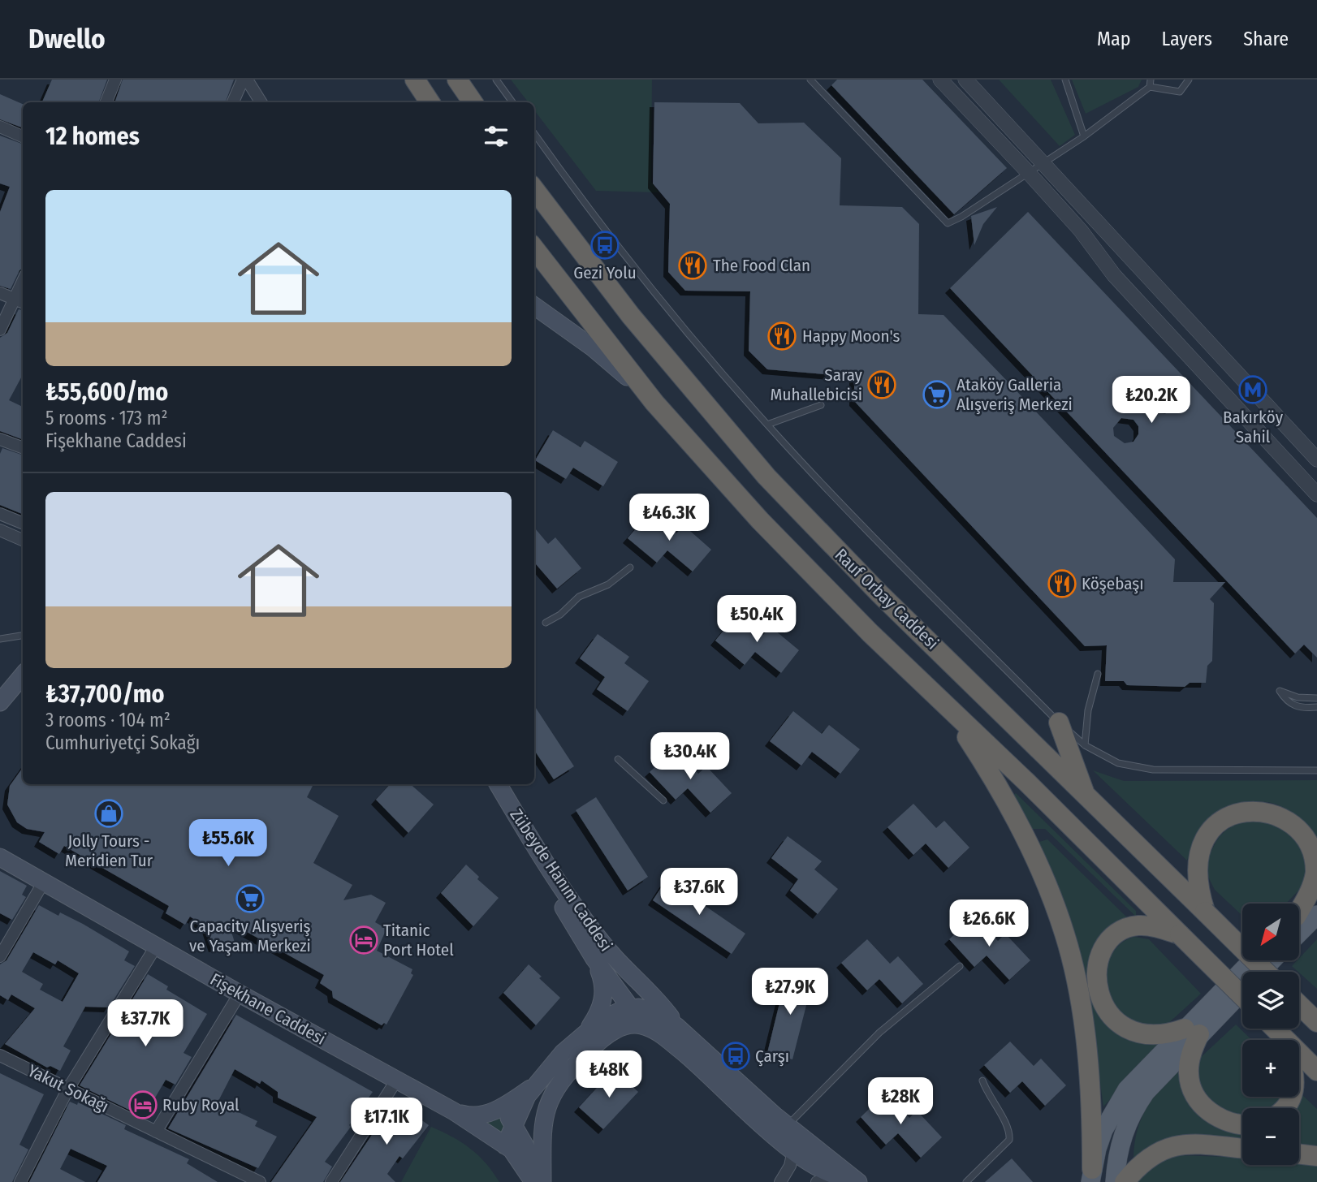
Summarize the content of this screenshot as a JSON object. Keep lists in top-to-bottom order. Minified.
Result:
{"streets":{"highway":["Rauf Orbay Caddesi"],"main road":["Zübeyde Hanım Caddesi","Fişekhane Caddesi"],"street":["Yakut Sokağı"]},"places":{"bus stop":["Gezi Yolu","Çarşı"],"restaurant":["The Food Clan","Happy Moon's","Saray Muhallebicisi","Köşebaşı"],"metro station":["Bakırköy Sahil"],"supermarket":["Ataköy Galleria Alışveriş Merkezi","Capacity Alışveriş ve Yaşam Merkezi"],"shop":["Jolly Tours - Meridien Tur"],"hotel":["Titanic Port Hotel","Ruby Royal"]},"north":"bottom left","page":{"header":"Dwello","nav":["Map","Layers","Share"],"heading":"12 homes","list":[{"name":"₺55,600/mo","note":"5 rooms · 173 m² · Fişekhane Caddesi"},{"name":"₺37,700/mo","note":"3 rooms · 104 m² · Cumhuriyetçi Sokağı"}],"price":["₺20.2K","₺46.3K","₺50.4K","₺30.4K","₺55.6K","₺37.6K","₺26.6K","₺27.9K","₺37.7K","₺48K","₺28K","₺17.1K"],"map_buttons":["+","−"]}}
